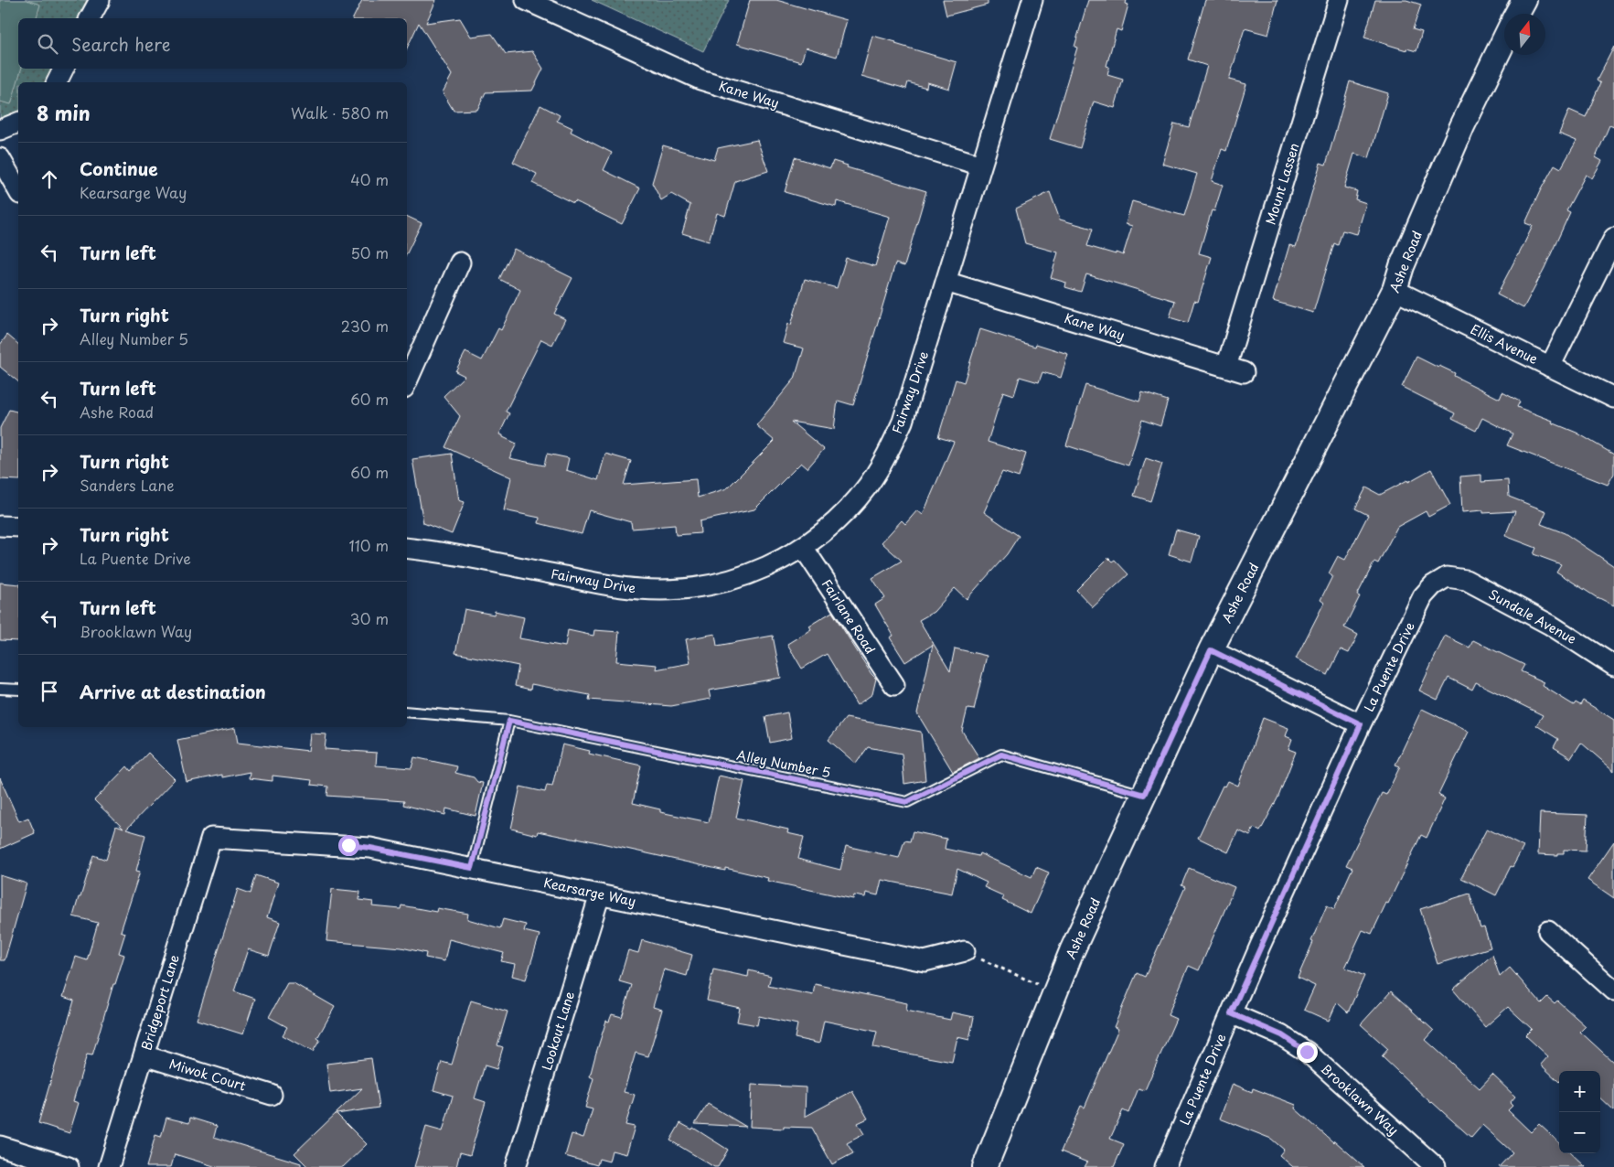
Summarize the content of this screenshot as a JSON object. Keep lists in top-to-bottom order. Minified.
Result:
{"streets":{"street":["Kane Way","Mount Lassen","Ashe Road","Ellis Avenue","Fairway Drive","Fairlane Road","Sundale Avenue","La Puente Drive","Kearsarge Way","Bridgeport Lane","Lookout Lane","Miwok Court","Brooklawn Way"],"lane":["Alley Number 5"]},"crossings":[["Kane Way","Mount Lassen"],["Kane Way","Fairway Drive"],["Ashe Road","Ellis Avenue"],["Ashe Road","Alley Number 5"],["Fairway Drive","Fairlane Road"],["Sundale Avenue","La Puente Drive"],["La Puente Drive","Brooklawn Way"],["Kearsarge Way","Bridgeport Lane"],["Kearsarge Way","Lookout Lane"],["Bridgeport Lane","Miwok Court"]],"north":"top","page":{"search":"Search here","heading":["8 min","Walk · 580 m"],"list":[["Continue","Kearsarge Way","40 m"],["Turn left","50 m"],["Turn right","Alley Number 5","230 m"],["Turn left","Ashe Road","60 m"],["Turn right","Sanders Lane","60 m"],["Turn right","La Puente Drive","110 m"],["Turn left","Brooklawn Way","30 m"],"Arrive at destination"],"map_buttons":["+","−"]}}
